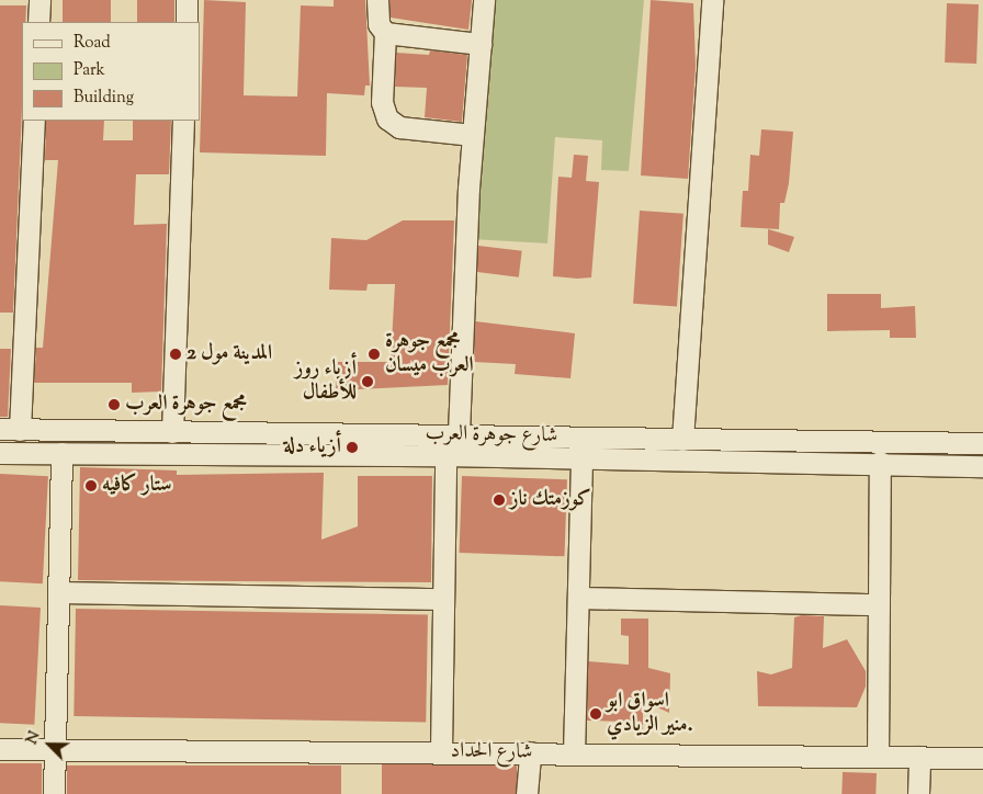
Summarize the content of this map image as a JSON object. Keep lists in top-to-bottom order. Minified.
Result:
{"streets":{"street":["شارع جوهرة العرب","شارع الحداد"]},"places":["المدينة مول 2","مجمع جوهرة العرب ميسان","أزياء روز للأطفال","مجمع جوهرة العرب","أزياء دلة","ستار كافيه","كوزمتك ناز","اسواق ابو منير الزيادي."],"legend":["Road","Park","Building"],"north":"top left"}
